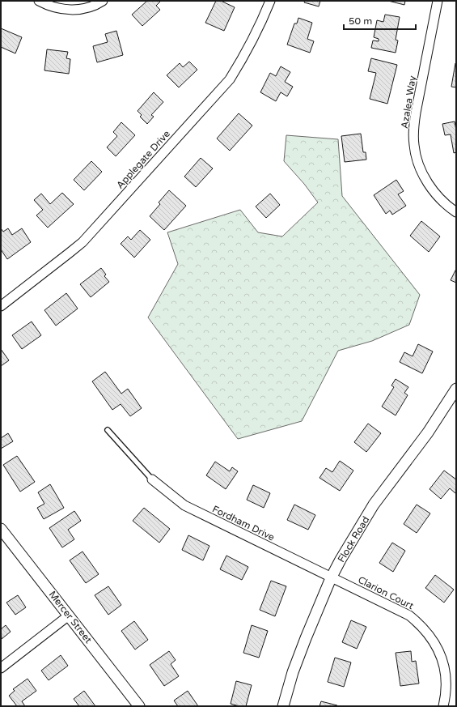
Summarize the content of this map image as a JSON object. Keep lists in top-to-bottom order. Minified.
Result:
{"streets":{"street":["Azalea Way","Applegate Drive","Fordham Drive","Flock Road","Clarion Court","Mercer Street"]},"crossings":[["Fordham Drive","Flock Road"],["Fordham Drive","Clarion Court"],["Flock Road","Clarion Court"]],"scale_bar":"50 m"}
